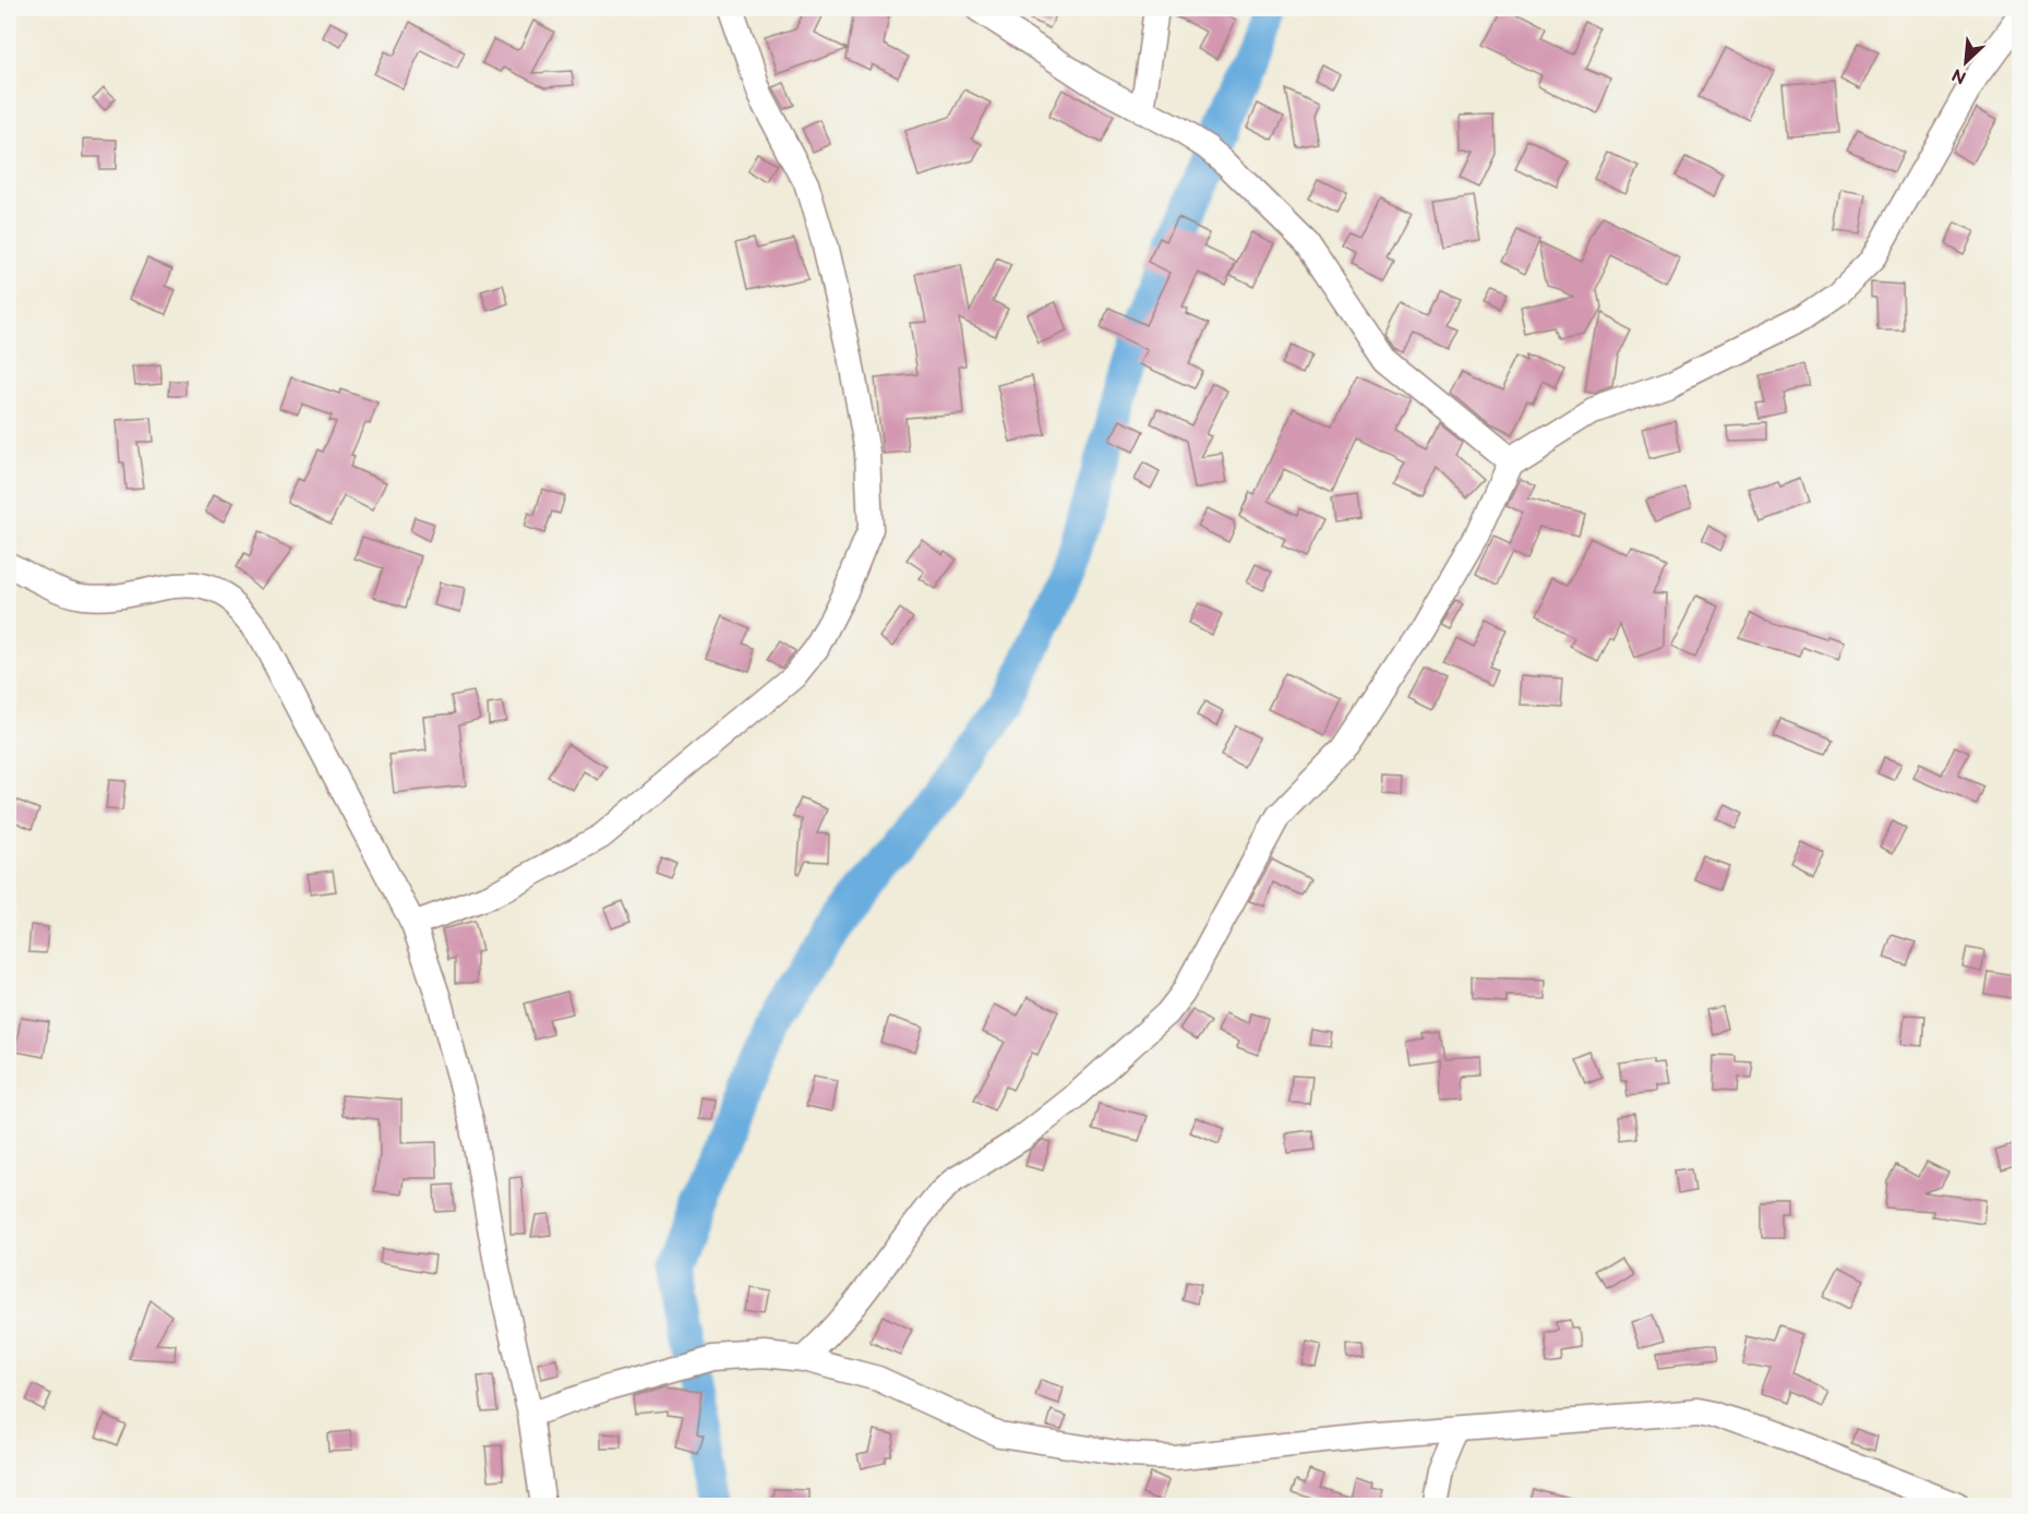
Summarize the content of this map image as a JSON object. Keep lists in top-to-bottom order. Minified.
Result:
{"north":"bottom left"}
